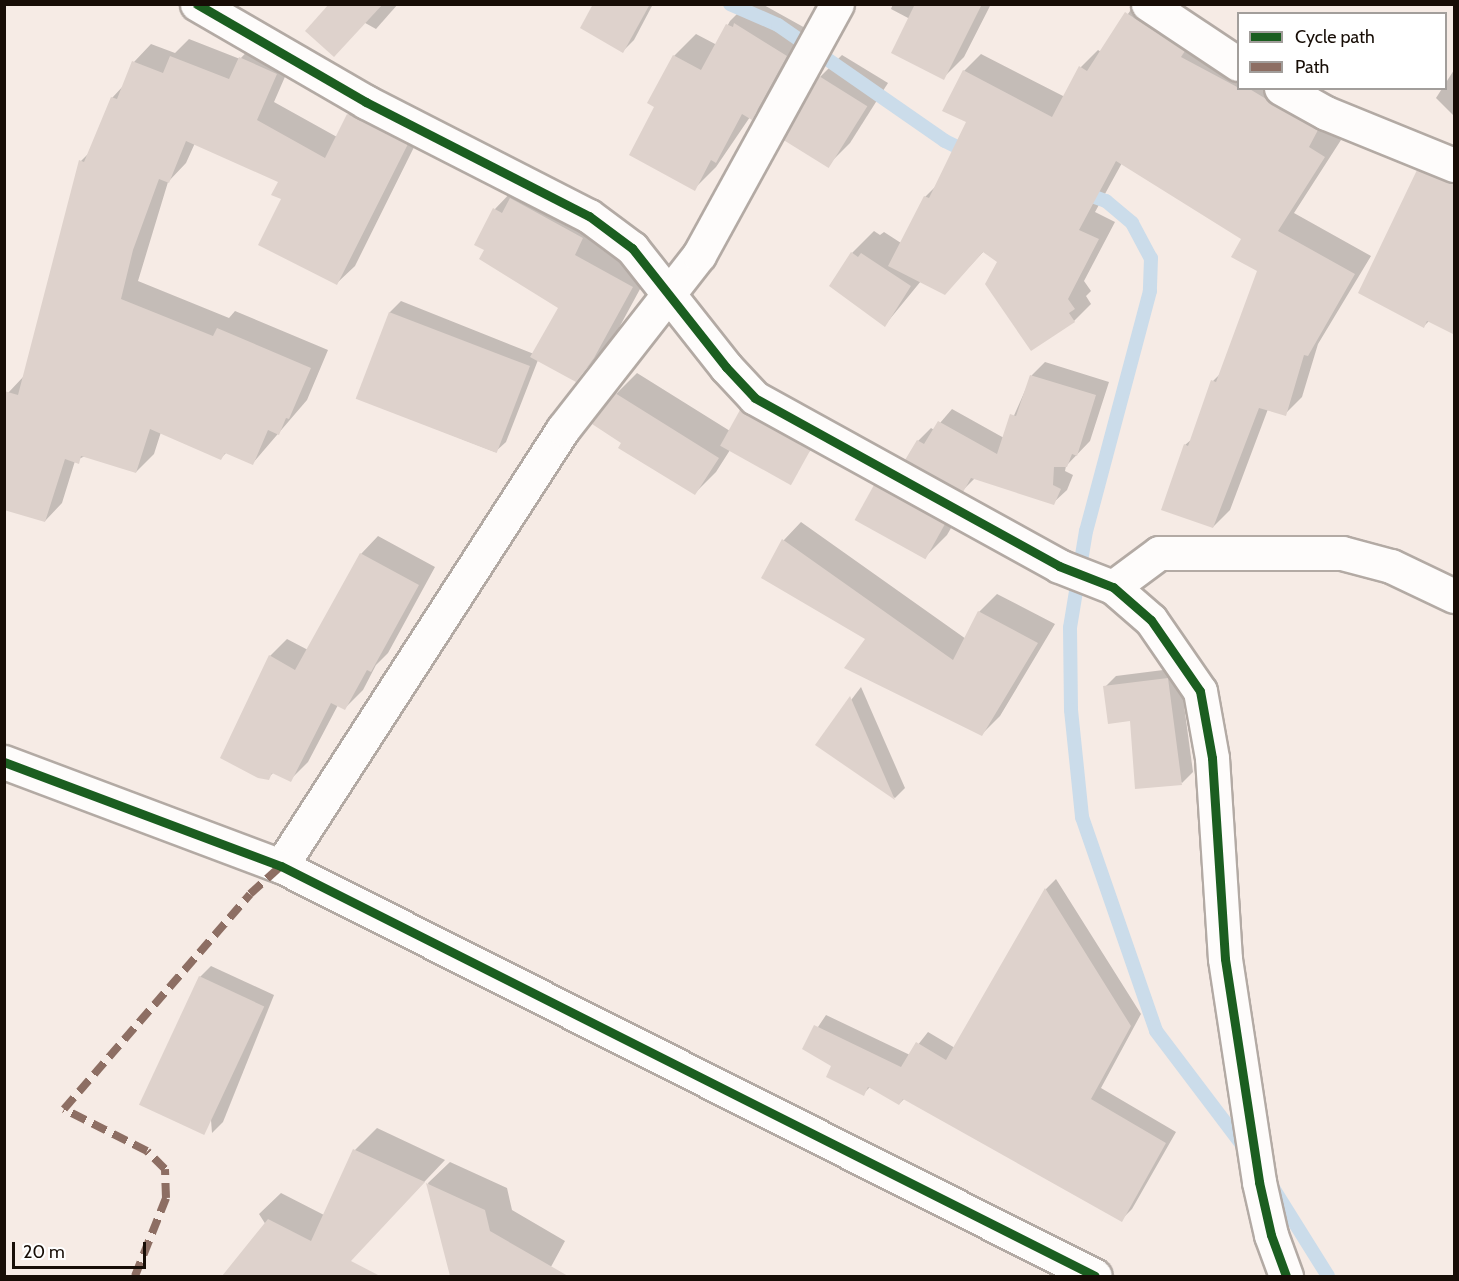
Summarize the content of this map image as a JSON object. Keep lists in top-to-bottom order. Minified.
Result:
{"legend":["Cycle path","Path"],"scale_bar":"20 m"}
